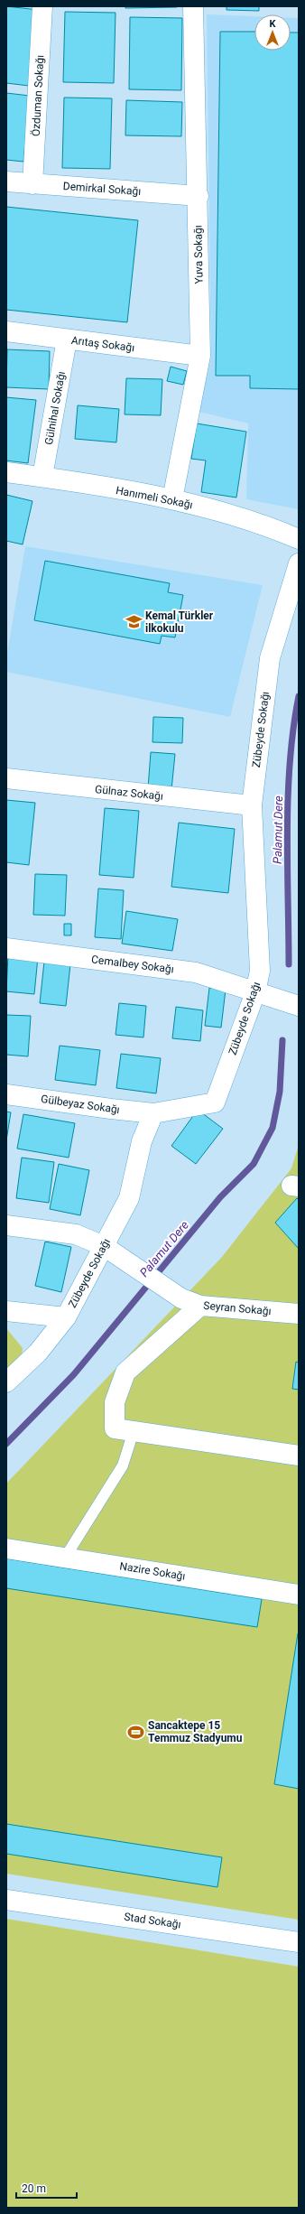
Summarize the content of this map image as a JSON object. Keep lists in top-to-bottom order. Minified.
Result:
{"streets":{"street":["Özduman Sokağı","Demirkal Sokağı","Yuva Sokağı","Arıtaş Sokağı","Gülnihal Sokağı","Hanımeli Sokağı","Zübeyde Sokağı","Gülnaz Sokağı","Cemalbey Sokağı","Gülbeyaz Sokağı","Seyran Sokağı","Nazire Sokağı","Stad Sokağı"]},"crossings":[["Özduman Sokağı","Demirkal Sokağı"],["Demirkal Sokağı","Yuva Sokağı"],["Yuva Sokağı","Arıtaş Sokağı"],["Yuva Sokağı","Hanımeli Sokağı"],["Arıtaş Sokağı","Gülnihal Sokağı"],["Gülnihal Sokağı","Hanımeli Sokağı"],["Zübeyde Sokağı","Gülnaz Sokağı"],["Zübeyde Sokağı","Cemalbey Sokağı"],["Zübeyde Sokağı","Gülbeyaz Sokağı"],["Zübeyde Sokağı","Seyran Sokağı"]],"water":["Palamut Dere"],"places":{"school or university":["Kemal Türkler ilkokulu"],"sports":["Sancaktepe 15 Temmuz Stadyumu"]},"scale_bar":"20 m","north":"top"}
